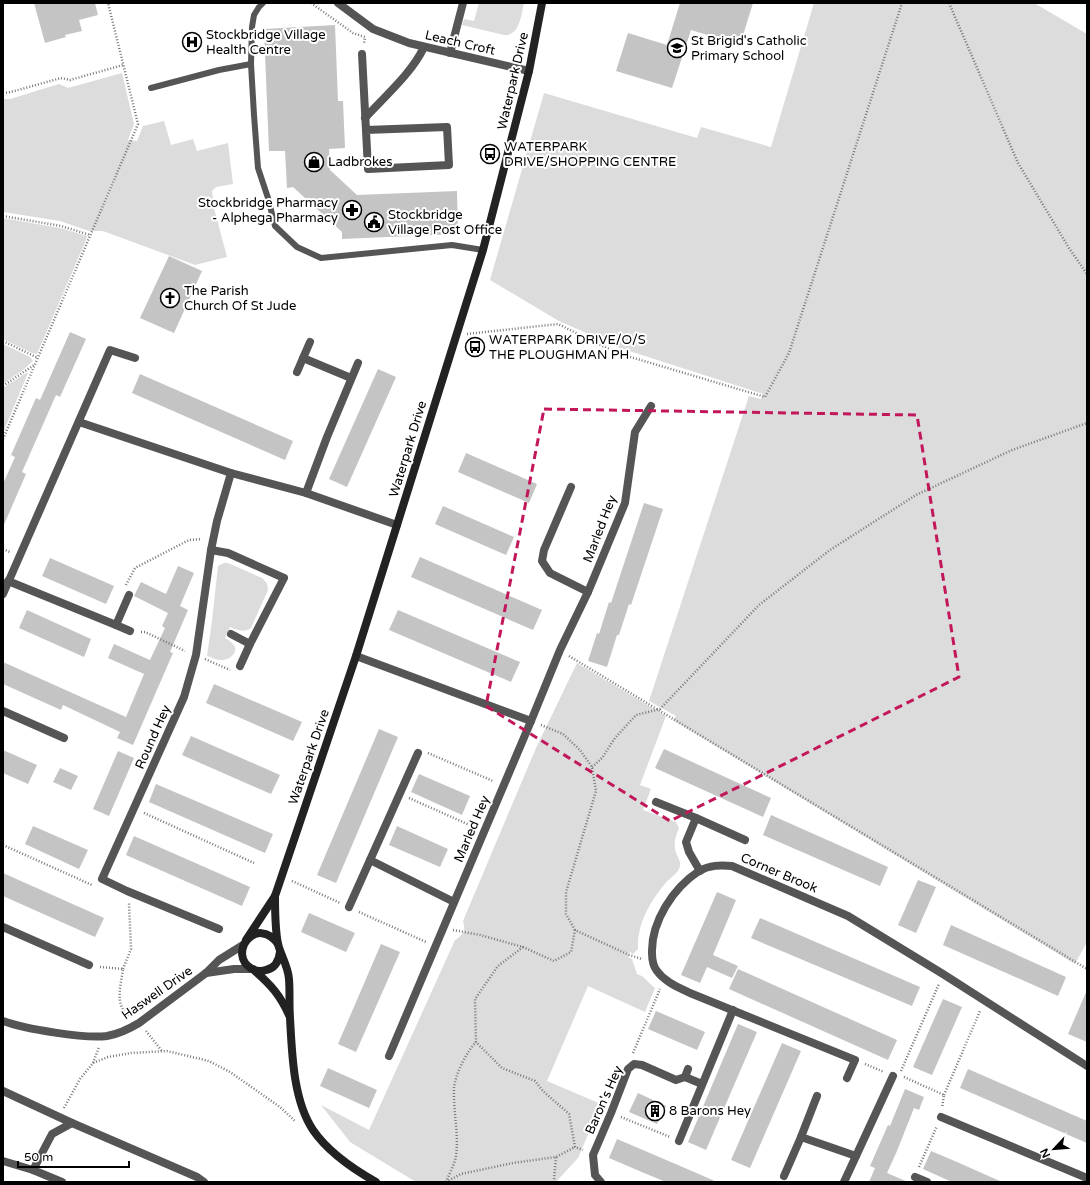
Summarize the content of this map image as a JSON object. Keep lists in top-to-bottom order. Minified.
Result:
{"streets":{"street":["Leach Croft","Waterpark Drive","Marled Hey","Round Hey","Corner Brook","Haswell Drive","Baron's Hey"]},"crossings":[["Leach Croft","Waterpark Drive"],["Waterpark Drive","Haswell Drive"]],"places":{"hospital":["Stockbridge Village Health Centre"],"school or university":["St Brigid's Catholic Primary School"],"bus stop":["WATERPARK DRIVE/SHOPPING CENTRE","WATERPARK DRIVE/O/S THE PLOUGHMAN PH"],"shop":["Ladbrokes"],"pharmacy":["Stockbridge Pharmacy - Alphega Pharmacy"],"public building":["Stockbridge Village Post Office"],"church":["The Parish Church Of St Jude"],"building":["8 Barons Hey"]},"scale_bar":"50 m","north":"bottom left"}
